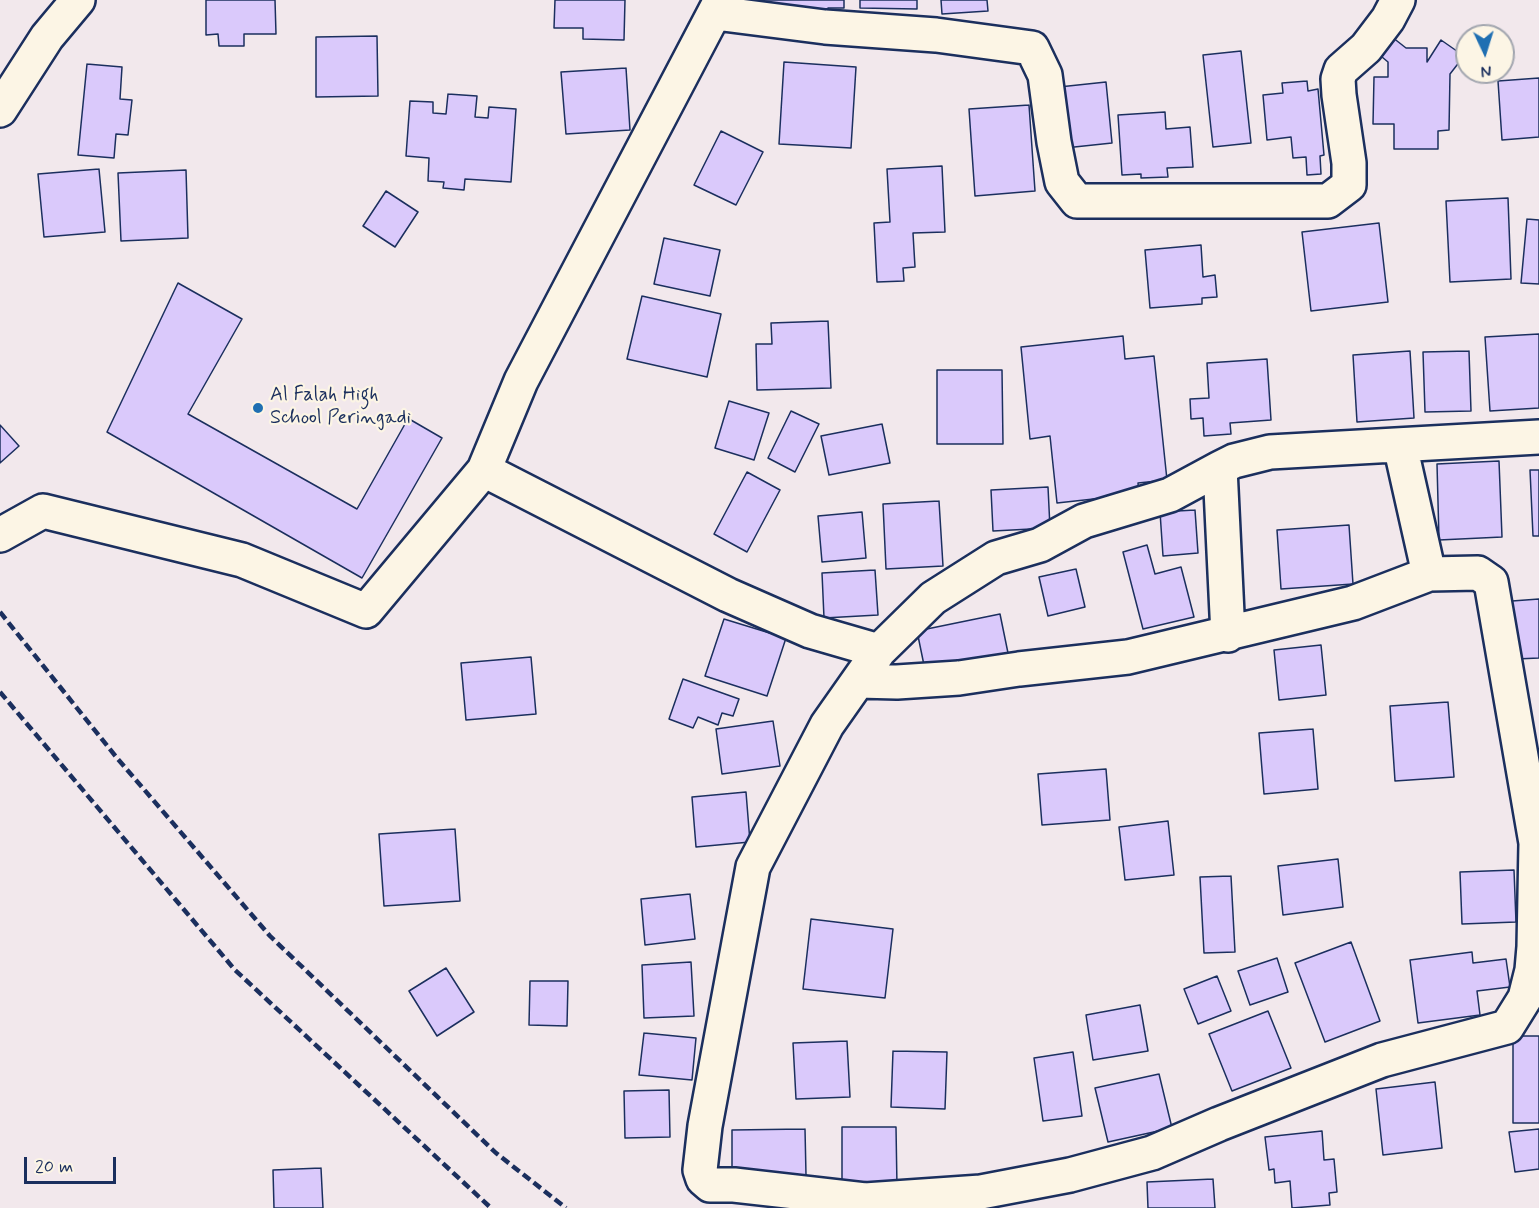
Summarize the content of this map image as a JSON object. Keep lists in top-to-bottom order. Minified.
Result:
{"places":["Al Falah High School Peringadi"],"scale_bar":"20 m","north":"bottom"}
